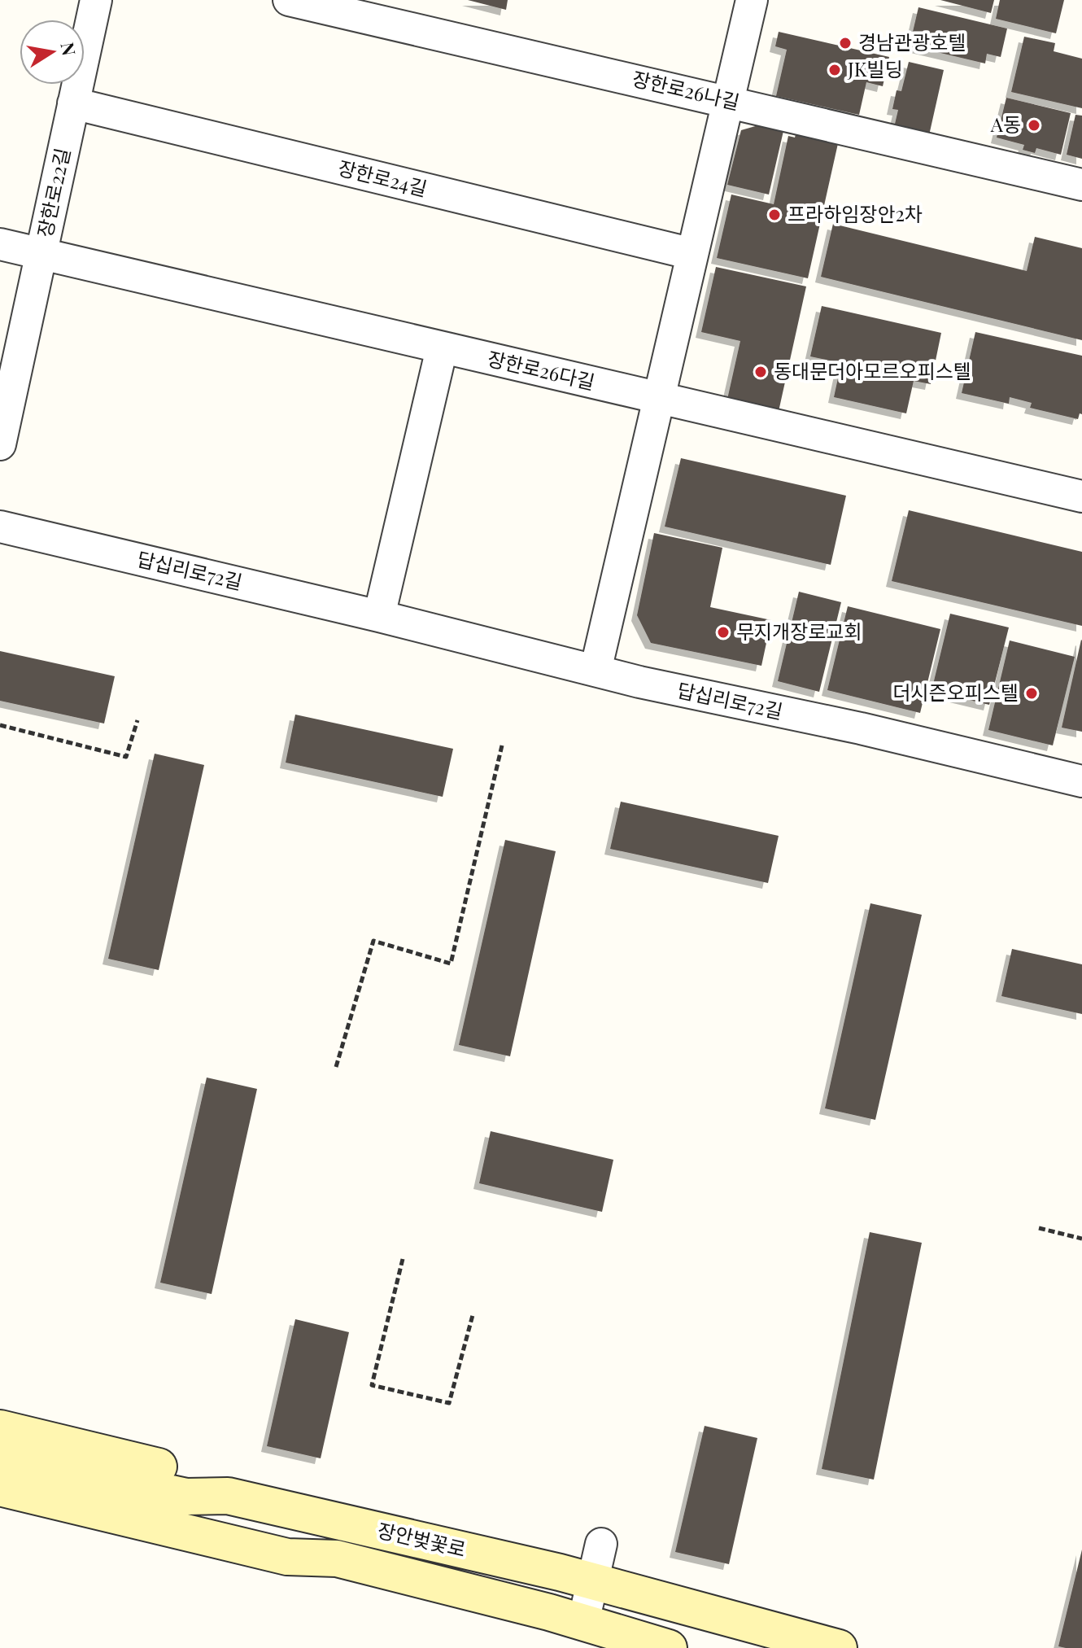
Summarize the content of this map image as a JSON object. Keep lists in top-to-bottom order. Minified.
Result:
{"streets":{"street":["장한로26나길","장한로24길","장한로22길","장한로26다길","답십리로72길","장안벚꽃로"]},"crossings":[["장한로24길","장한로22길"],["장한로22길","장한로26다길"]],"places":["경남관광호텔","JK빌딩","A동","프라하임장안2차","동대문더아모르오피스텔","무지개장로교회","더시즌오피스텔"],"north":"right"}
